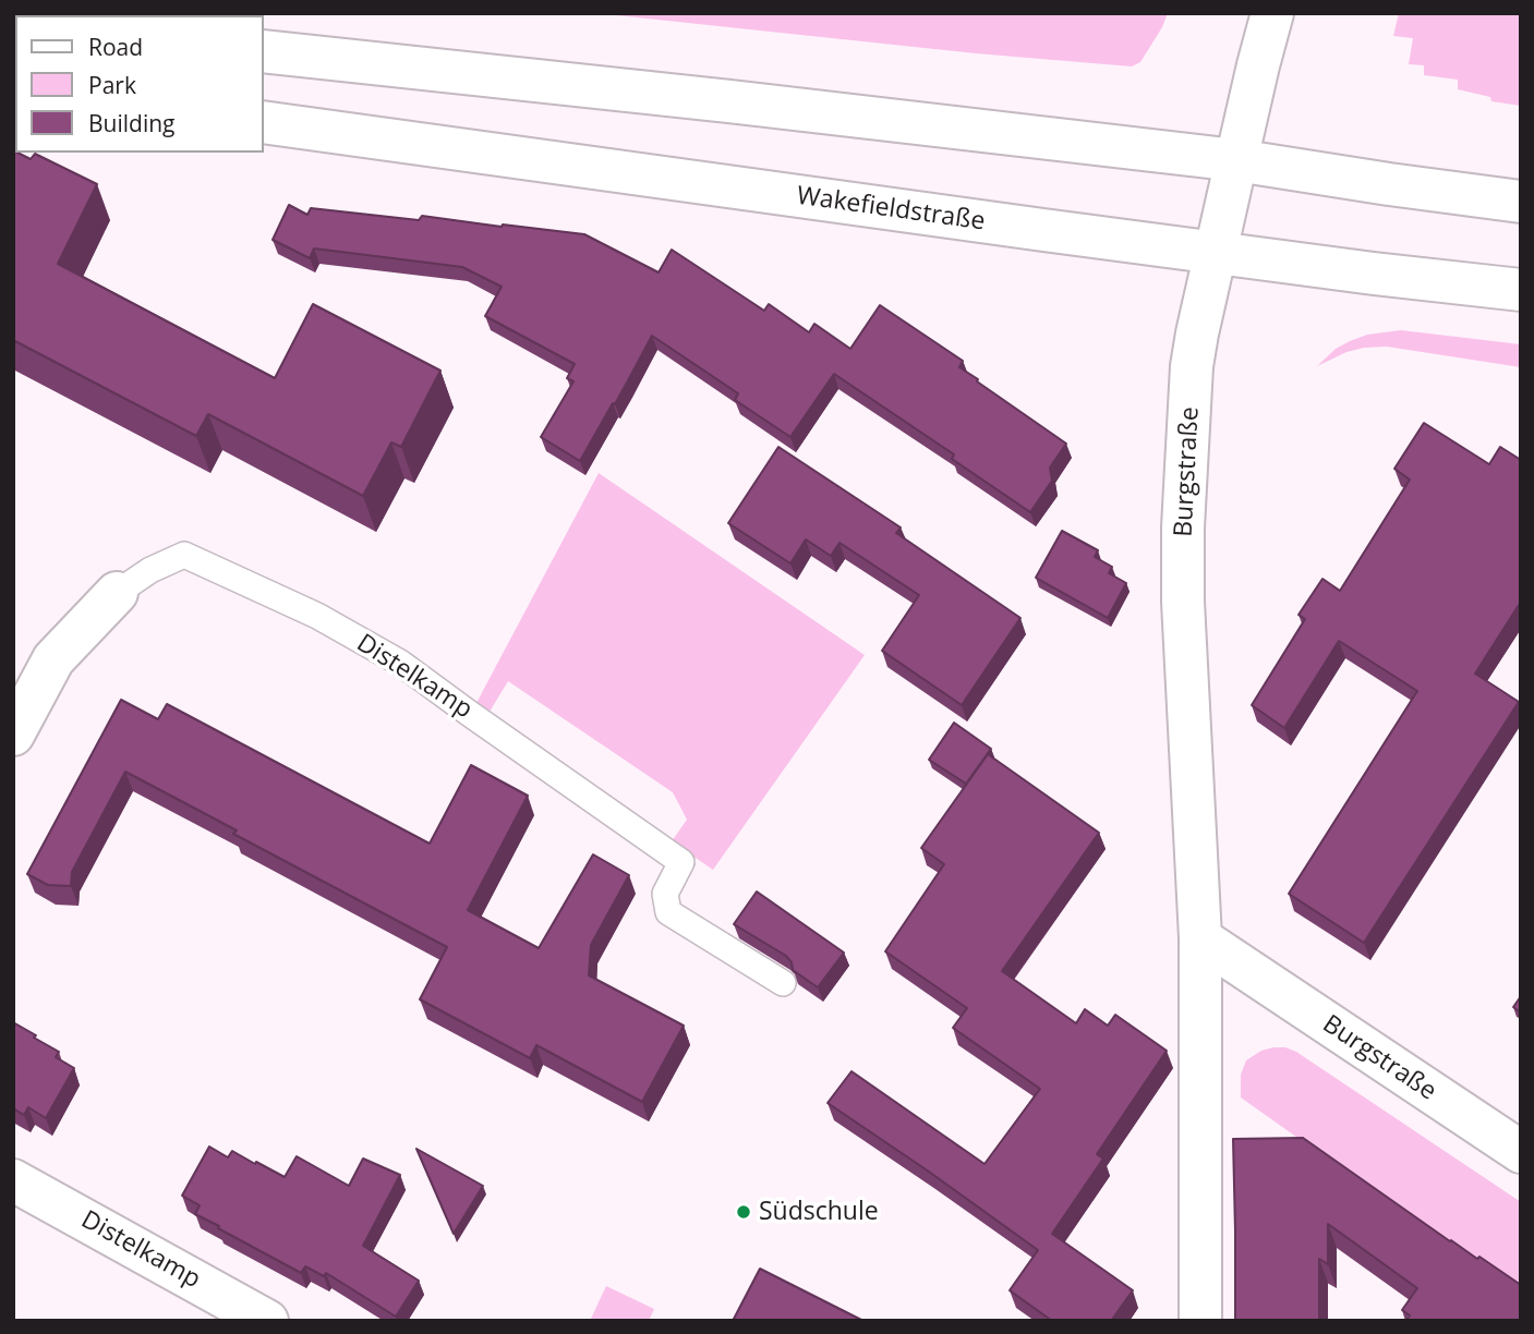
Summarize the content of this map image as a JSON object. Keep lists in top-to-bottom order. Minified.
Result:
{"streets":{"main road":["Wakefieldstraße","Burgstraße","Distelkamp"]},"crossings":[["Wakefieldstraße","Burgstraße"]],"places":["Südschule"],"legend":["Road","Park","Building"]}
